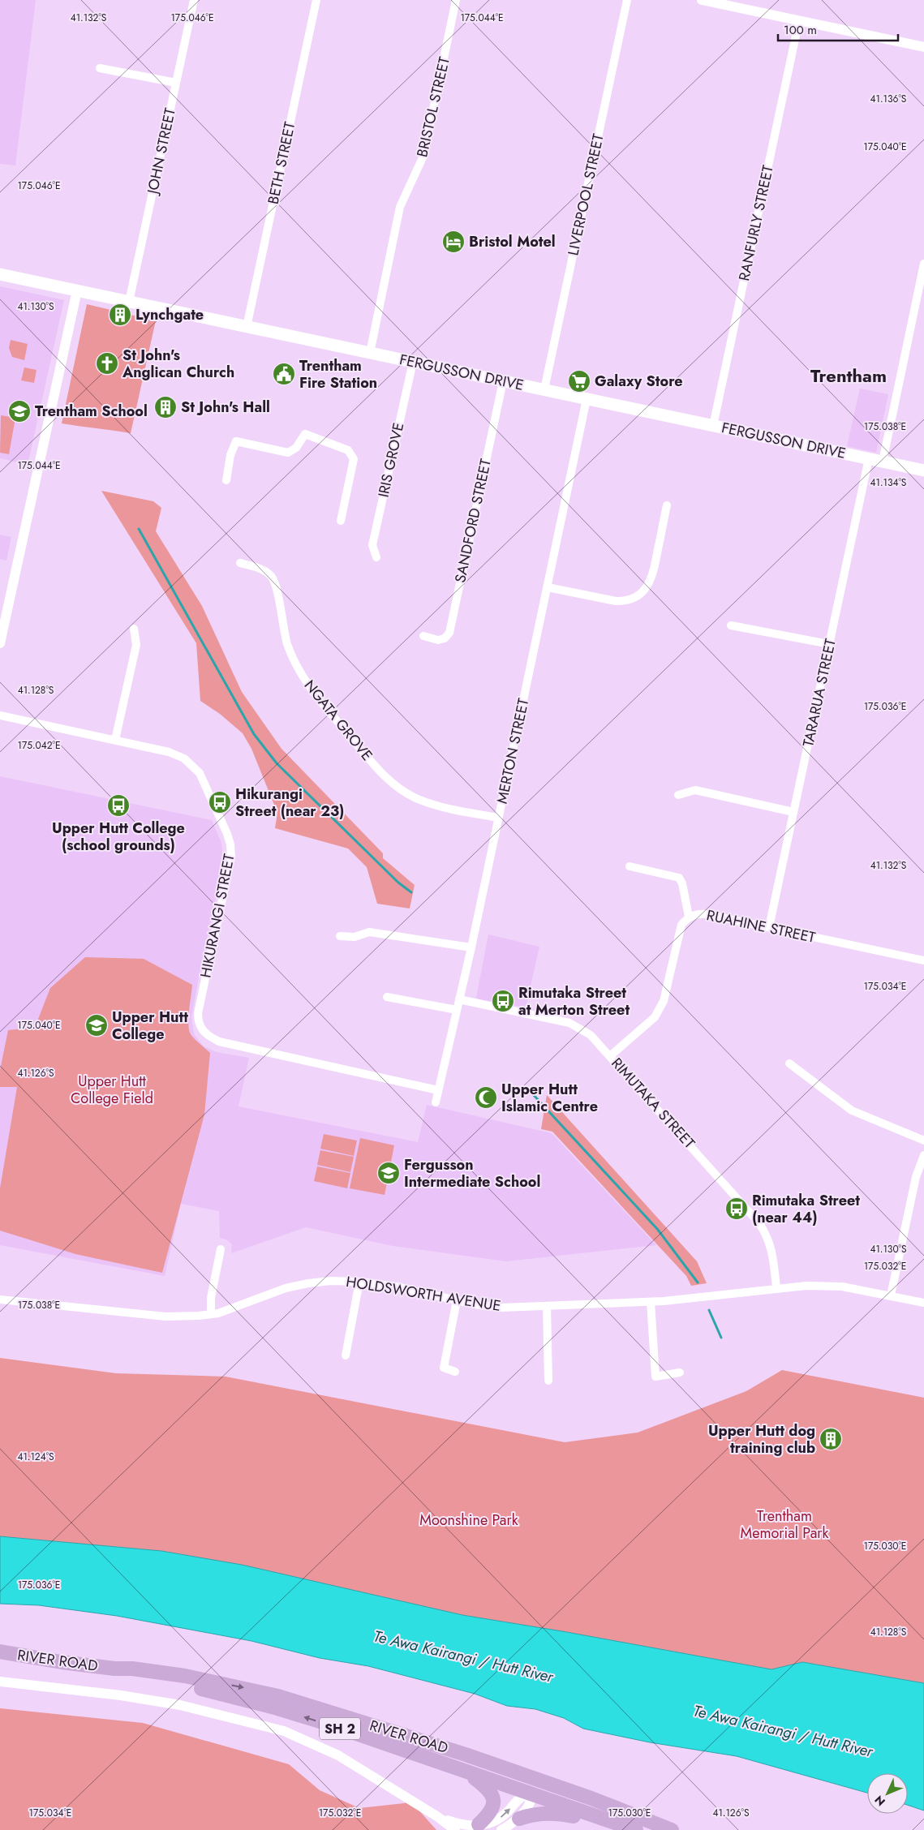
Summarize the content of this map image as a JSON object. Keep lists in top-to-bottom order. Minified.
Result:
{"streets":{"highway":["RIVER ROAD","SH 2"],"main road":["FERGUSSON DRIVE"],"street":["BRISTOL STREET","JOHN STREET","BETH STREET","LIVERPOOL STREET","RANFURLY STREET","IRIS GROVE","SANDFORD STREET","TARARUA STREET","NGATA GROVE","MERTON STREET","HIKURANGI STREET","RUAHINE STREET","RIMUTAKA STREET","HOLDSWORTH AVENUE"]},"crossings":[["BRISTOL STREET","FERGUSSON DRIVE"],["JOHN STREET","FERGUSSON DRIVE"],["BETH STREET","FERGUSSON DRIVE"],["LIVERPOOL STREET","FERGUSSON DRIVE"],["RANFURLY STREET","FERGUSSON DRIVE"],["FERGUSSON DRIVE","IRIS GROVE"],["FERGUSSON DRIVE","SANDFORD STREET"],["FERGUSSON DRIVE","TARARUA STREET"],["FERGUSSON DRIVE","MERTON STREET"],["TARARUA STREET","RUAHINE STREET"],["NGATA GROVE","MERTON STREET"],["MERTON STREET","HIKURANGI STREET"],["MERTON STREET","RIMUTAKA STREET"],["RUAHINE STREET","RIMUTAKA STREET"],["RIMUTAKA STREET","HOLDSWORTH AVENUE"]],"districts":["Trentham"],"water":["Te Awa Kairangi / Hutt River"],"parks":["Upper Hutt College Field","Trentham Memorial Park","Moonshine Park"],"places":{"hotel":["Bristol Motel"],"building":["Lynchgate","St John's Hall","Upper Hutt dog training club"],"church":["St John's Anglican Church"],"public building":["Trentham Fire Station"],"supermarket":["Galaxy Store"],"school or university":["Trentham School","Upper Hutt College","Fergusson Intermediate School"],"bus stop":["Hikurangi Street (near 23)","Upper Hutt College (school grounds)","Rimutaka Street at Merton Street","Rimutaka Street (near 44)"],"mosque":["Upper Hutt Islamic Centre"]},"scale_bar":"100 m","north":"bottom left","coordinates":["175.046°E","175.044°E","41.132°S","41.136°S","175.040°E","41.130°S","175.038°E","41.134°S","41.128°S","175.036°E","175.042°E","175.034°E","41.126°S","175.032°E","41.124°S","175.030°E"]}
